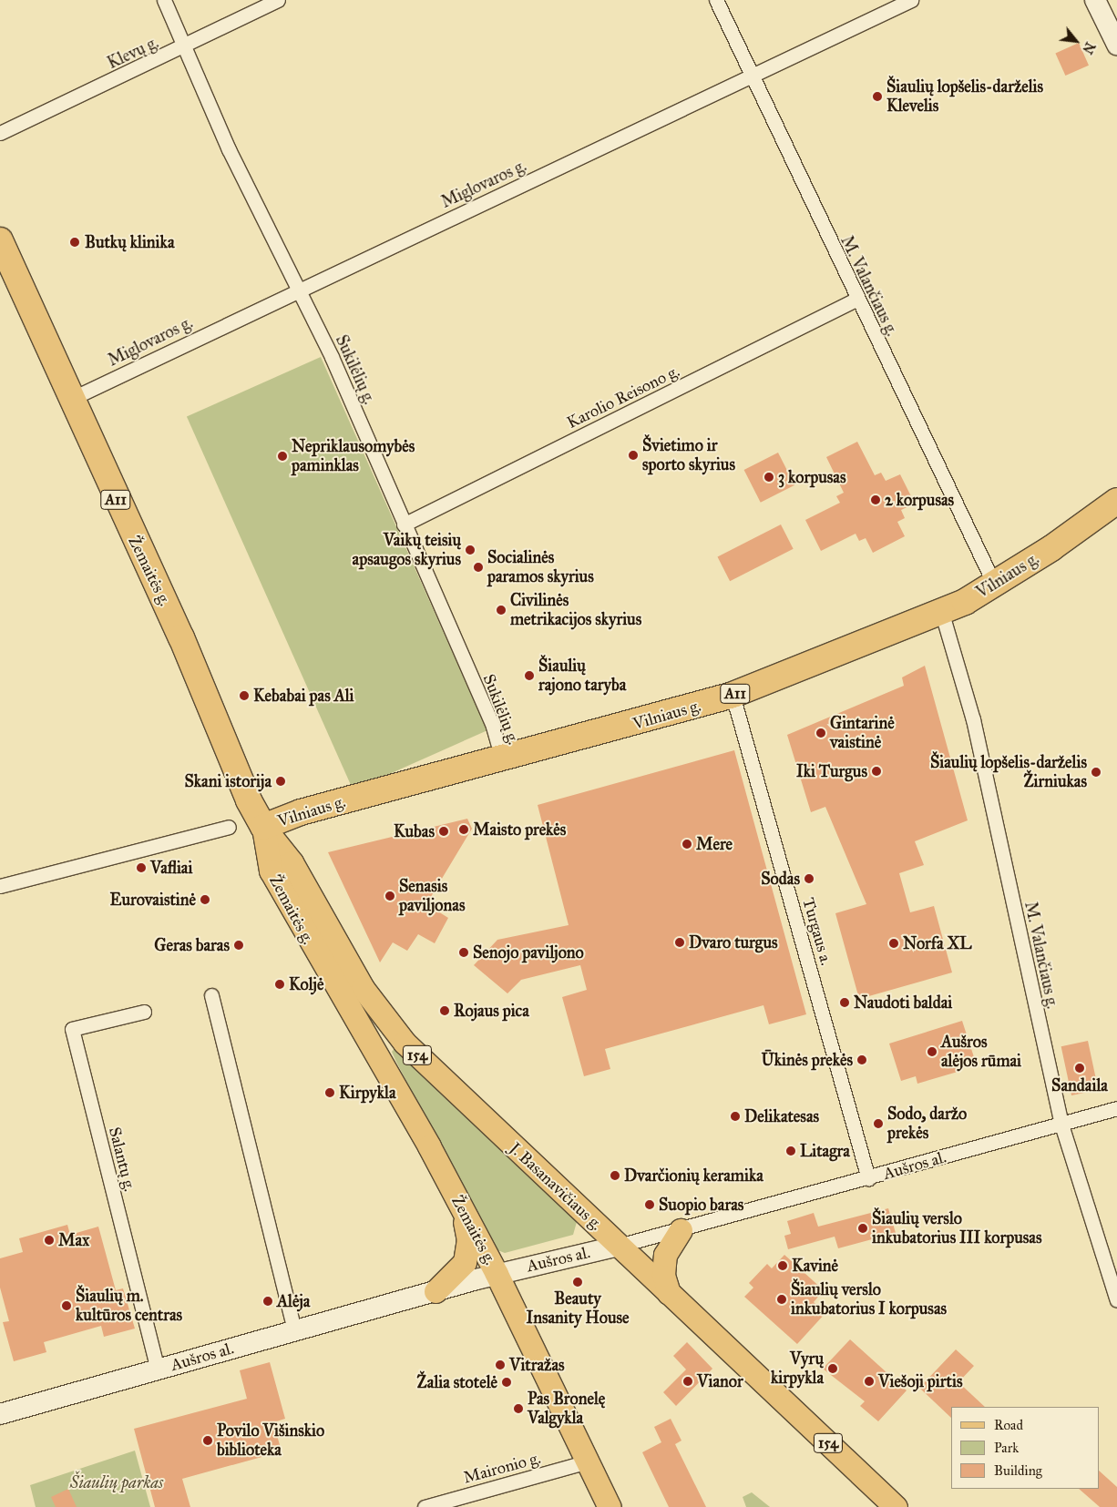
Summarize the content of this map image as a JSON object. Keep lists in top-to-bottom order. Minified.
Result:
{"streets":{"highway":["A11","Žemaitės g.","Vilniaus g."],"main road":["154","Aušros al.","J. Basanavičiaus g."],"street":["Klevų g.","Miglovaros g.","M. Valančiaus g.","Sukilėlių g.","Karolio Reisono g.","Turgaus a.","Salantų g.","Maironio g."]},"crossings":[["Klevų g.","Sukilėlių g."],["Miglovaros g.","M. Valančiaus g."],["Miglovaros g.","Sukilėlių g."],["Miglovaros g.","Žemaitės g."],["M. Valančiaus g.","Karolio Reisono g."],["M. Valančiaus g.","Vilniaus g."],["M. Valančiaus g.","Aušros al."],["Sukilėlių g.","Karolio Reisono g."],["Sukilėlių g.","Vilniaus g."],["Žemaitės g.","Vilniaus g."],["Žemaitės g.","Aušros al."],["Žemaitės g.","J. Basanavičiaus g."],["Žemaitės g.","Maironio g."],["Vilniaus g.","Turgaus a."],["Vilniaus g.","J. Basanavičiaus g."],["Turgaus a.","Aušros al."],["Salantų g.","Aušros al."],["Aušros al.","J. Basanavičiaus g."]],"parks":["Šiaulių parkas"],"places":["Šiaulių lopšelis-darželis Klevelis","Butkų klinika","Švietimo ir sporto skyrius","Nepriklausomybės paminklas","3 korpusas","2 korpusas","Vaikų teisių apsaugos skyrius","Socialinės paramos skyrius","Civilinės metrikacijos skyrius","Šiaulių rajono taryba","Kebabai pas Ali","Gintarinė vaistinė","Iki Turgus","Šiaulių lopšelis-darželis Žirniukas","Skani istorija","Maisto prekės","Kubas","Mere","Vafliai","Sodas","Senasis paviljonas","Eurovaistinė","Dvaro turgus","Norfa XL","Geras baras","Senojo paviljono","Koljė","Naudoti baldai","Rojaus pica","Aušros alėjos rūmai","Ūkinės prekės","Sandaila","Kirpykla","Delikatesas","Sodo, daržo prekės","Litagra","Dvarčionių keramika","Suopio baras","Šiaulių verslo inkubatorius III korpusas","Max","Kavinė","Beauty Insanity House","Šiaulių verslo inkubatorius I korpusas","Alėja","Šiaulių m. kultūros centras","Vitražas","Vyrų kirpykla","Vianor","Viešoji pirtis","Žalia stotelė","Pas Bronelę Valgykla","Povilo Višinskio biblioteka"],"legend":["Road","Park","Building"],"north":"bottom right"}
